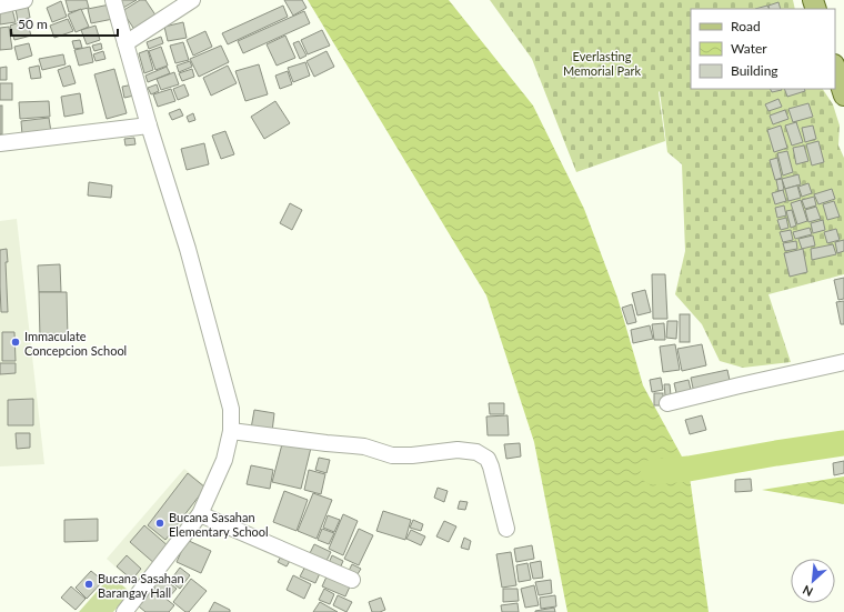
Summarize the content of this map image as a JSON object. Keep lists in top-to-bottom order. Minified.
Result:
{"parks":["Everlasting Memorial Park"],"places":["Immaculate Concepcion School","Bucana Sasahan Elementary School","Bucana Sasahan Barangay Hall"],"legend":["Road","Water","Building"],"scale_bar":"50 m","north":"bottom left"}
